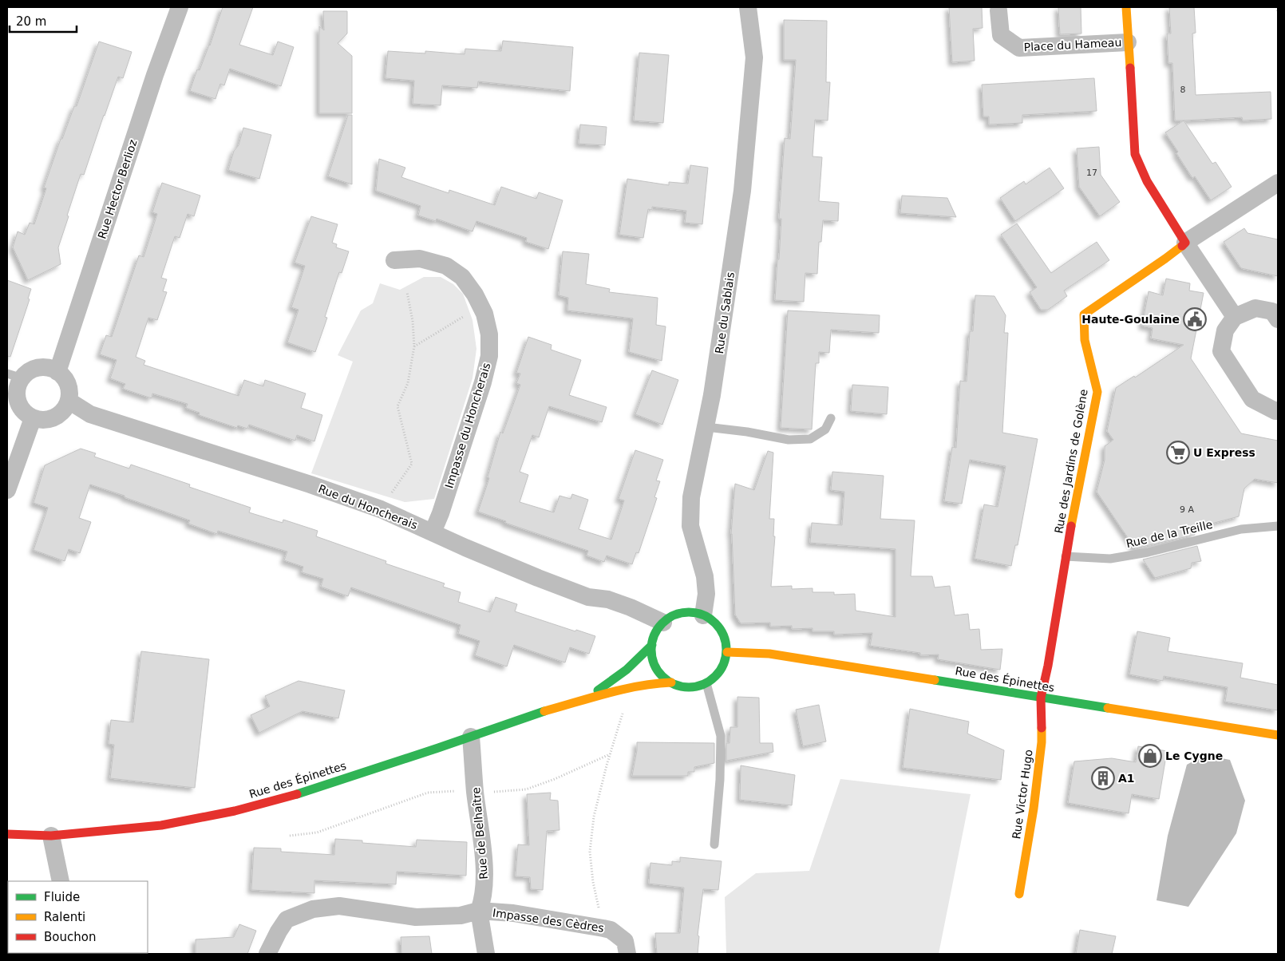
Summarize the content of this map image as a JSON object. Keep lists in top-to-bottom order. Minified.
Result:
{"streets":{"street":["Place du Hameau","Rue Hector Berlioz","Rue du Sablais","Impasse du Honcherais","Rue des Jardins de Golène","Rue du Honcherais","Rue des Épinettes","Rue Victor Hugo","Rue de Belhaître","Impasse des Cèdres"],"lane":["Rue de la Treille"]},"crossings":[["Rue Hector Berlioz","Rue du Honcherais"],["Rue du Sablais","Rue du Honcherais"],["Rue du Sablais","Rue des Épinettes"],["Impasse du Honcherais","Rue du Honcherais"],["Rue des Jardins de Golène","Rue de la Treille"],["Rue des Jardins de Golène","Rue des Épinettes"],["Rue des Jardins de Golène","Rue Victor Hugo"],["Rue du Honcherais","Rue des Épinettes"],["Rue des Épinettes","Rue Victor Hugo"],["Rue des Épinettes","Rue de Belhaître"],["Rue de Belhaître","Impasse des Cèdres"]],"places":{"public building":["Haute-Goulaine"],"supermarket":["U Express"],"shop":["Le Cygne"],"building":["A1"]},"house_numbers":["8","17","9 A"],"legend":["Fluide","Ralenti","Bouchon"],"scale_bar":"20 m"}
